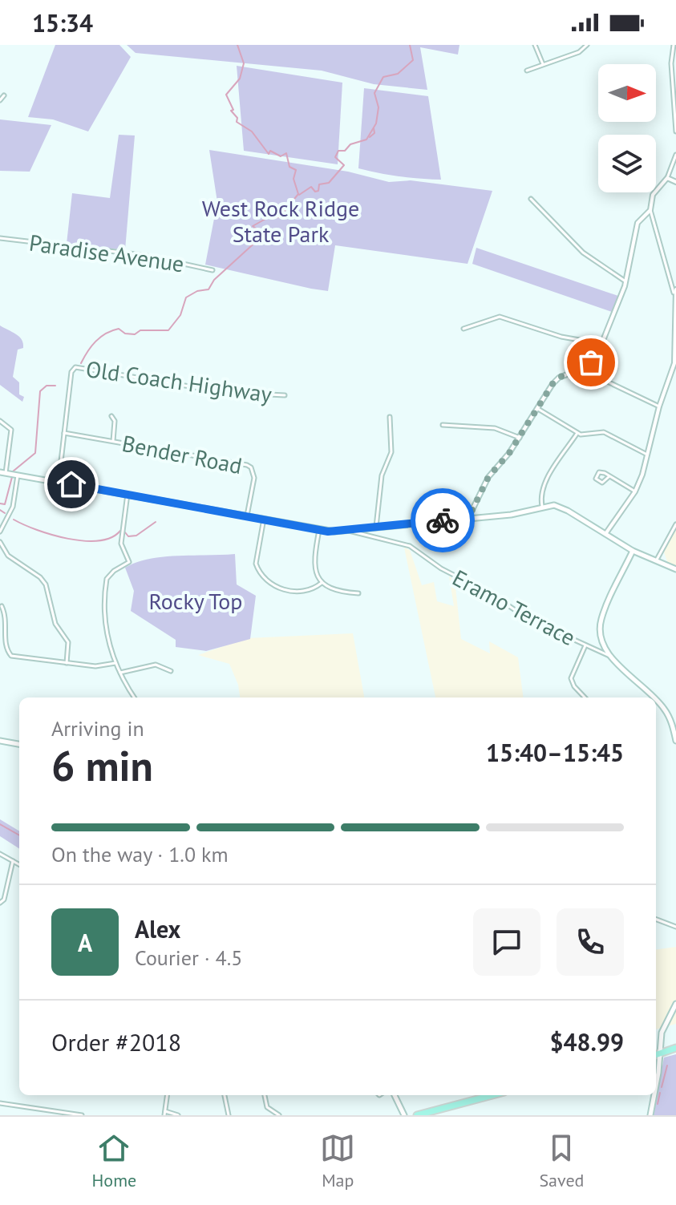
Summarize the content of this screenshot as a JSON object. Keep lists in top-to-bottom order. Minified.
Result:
{"streets":{"street":["Paradise Avenue","Old Coach Highway","Bender Road","Eramo Terrace"]},"crossings":[["Old Coach Highway","Bender Road"]],"parks":["West Rock Ridge State Park","Rocky Top"],"north":"right","page":{"status":"15:34","heading":["6 min","Arriving in","15:40–15:45"],"panel":["Alex","Courier · 4.5","Order #2018","$48.99"],"bar":"On the way · 1.0 km","round":"A","tabs":["Home","Map","Saved"]}}
